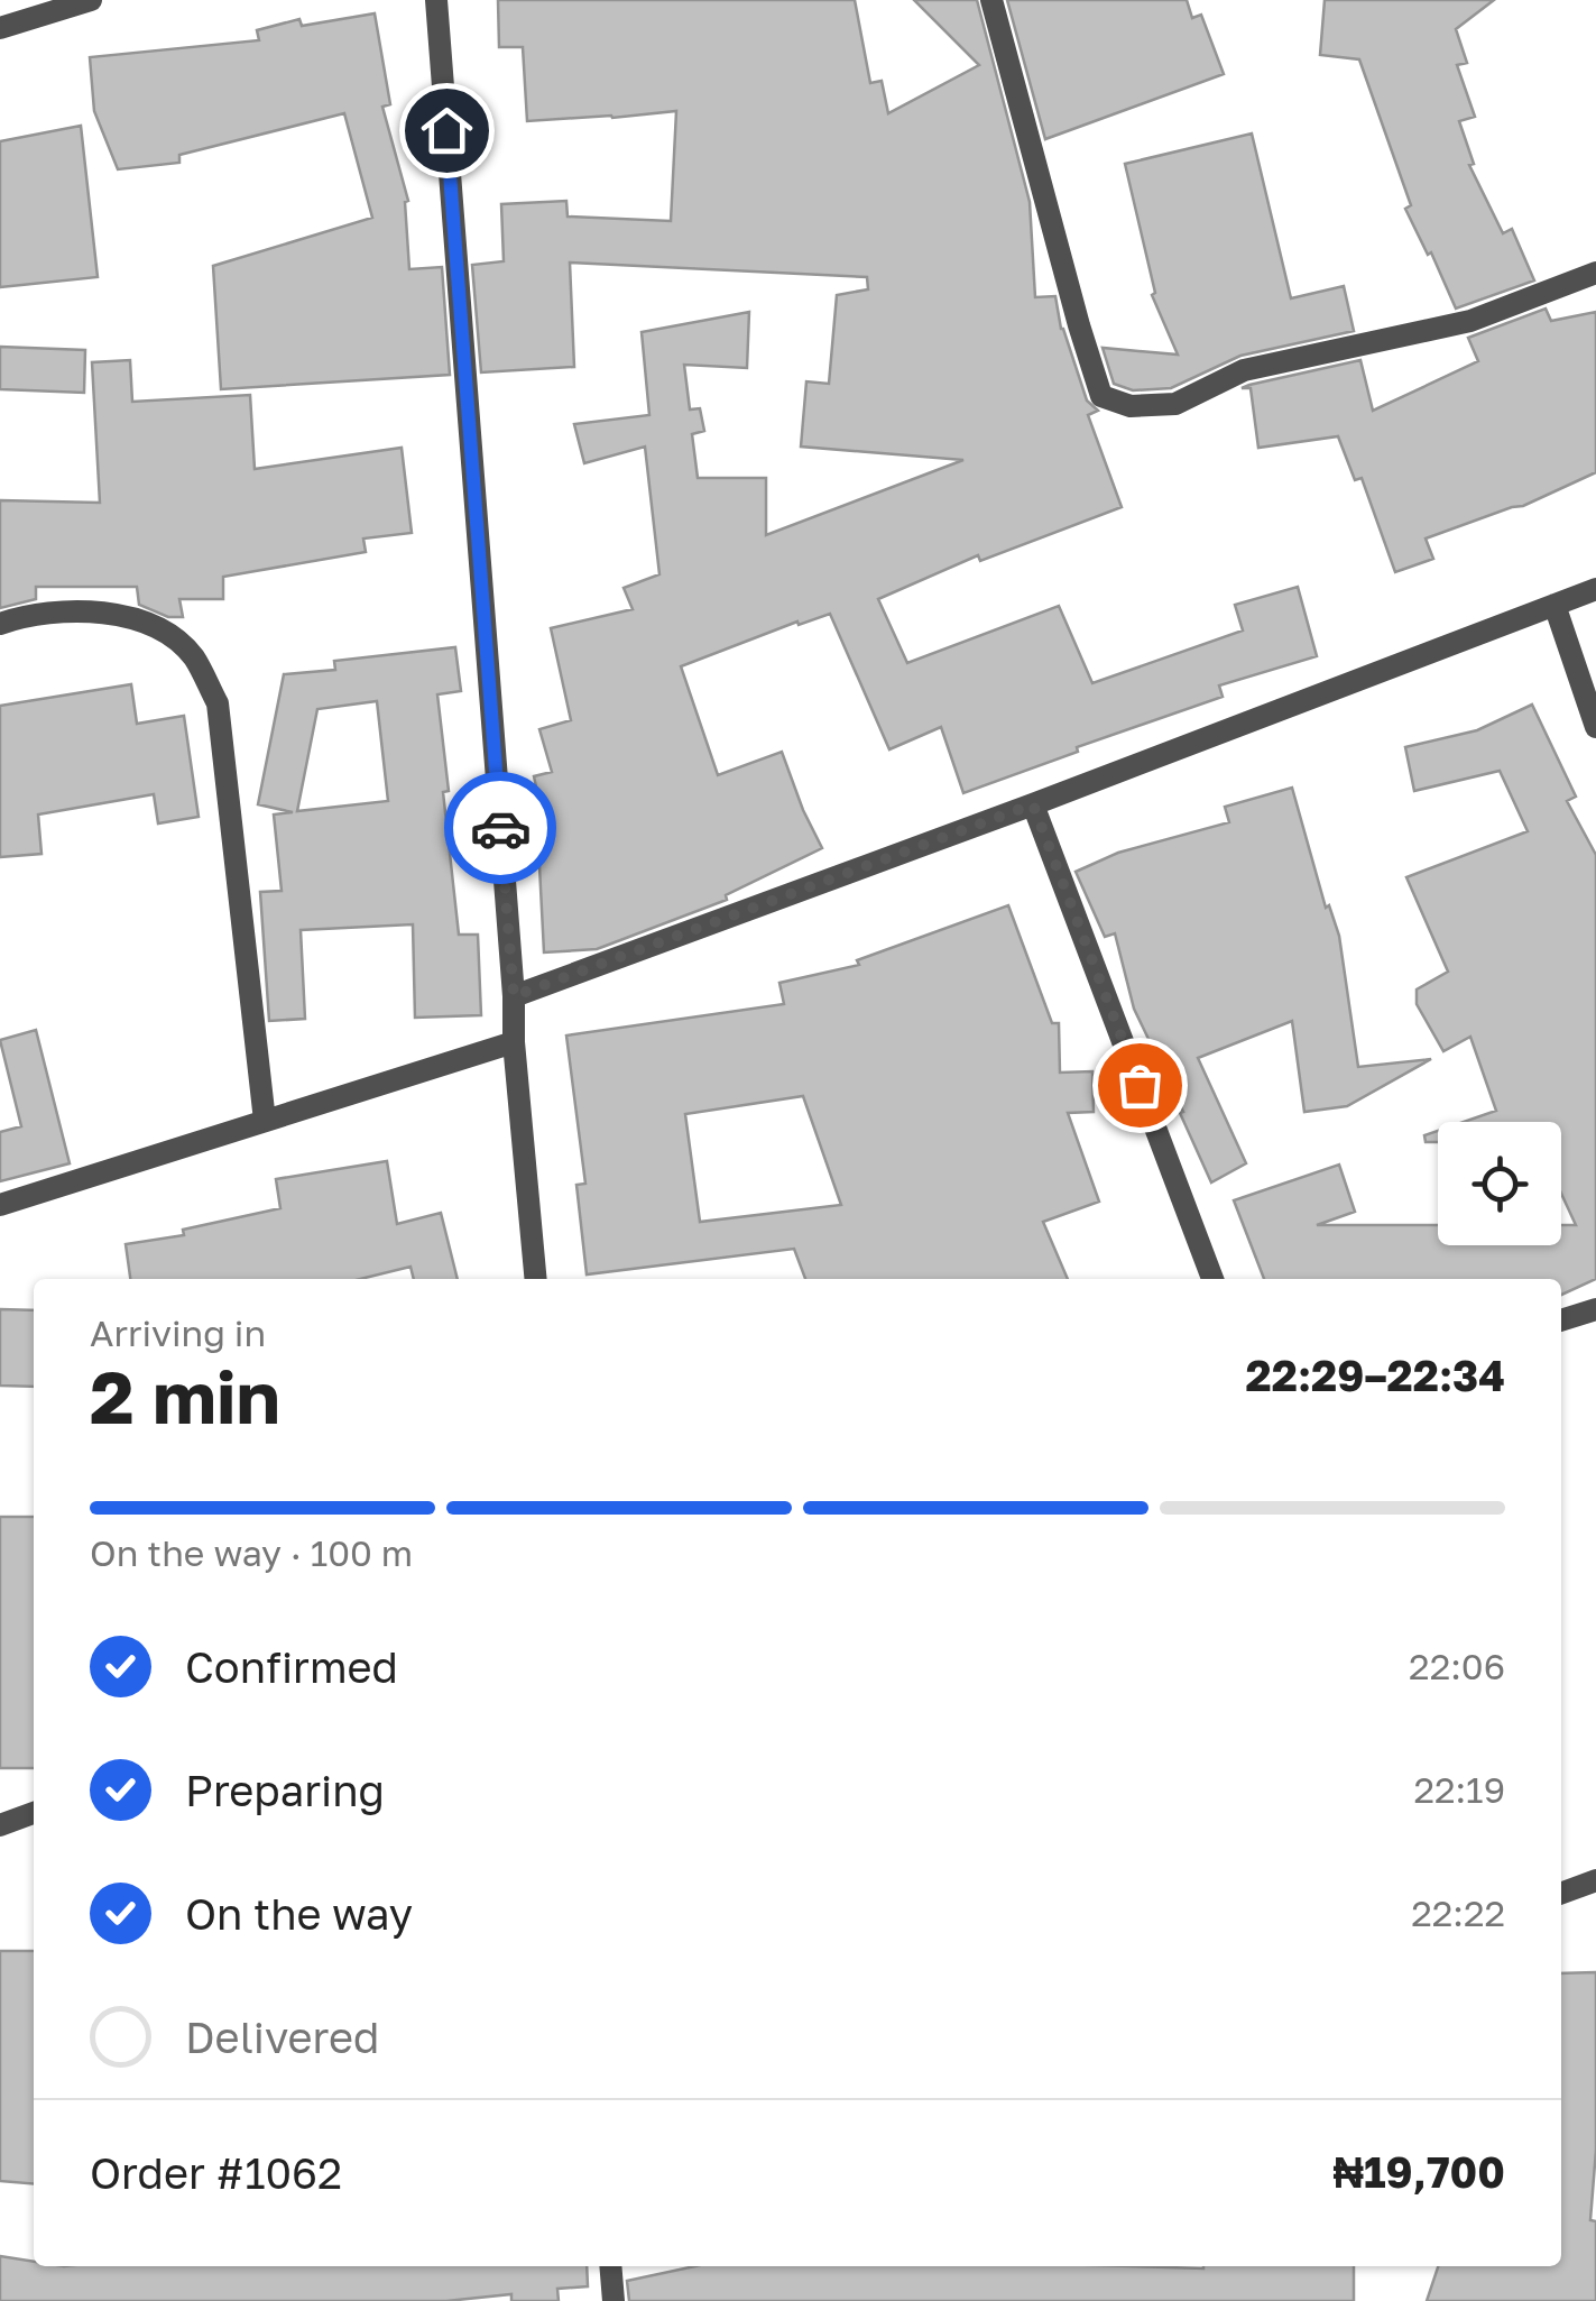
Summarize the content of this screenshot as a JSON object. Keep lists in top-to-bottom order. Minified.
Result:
{"page":{"heading":["2 min","Arriving in","22:29–22:34"],"panel":["Order #1062","₦19,700"],"bar":"On the way · 100 m","list":[["Confirmed","22:06"],["Preparing","22:19"],["On the way","22:22"],"Delivered"]}}
